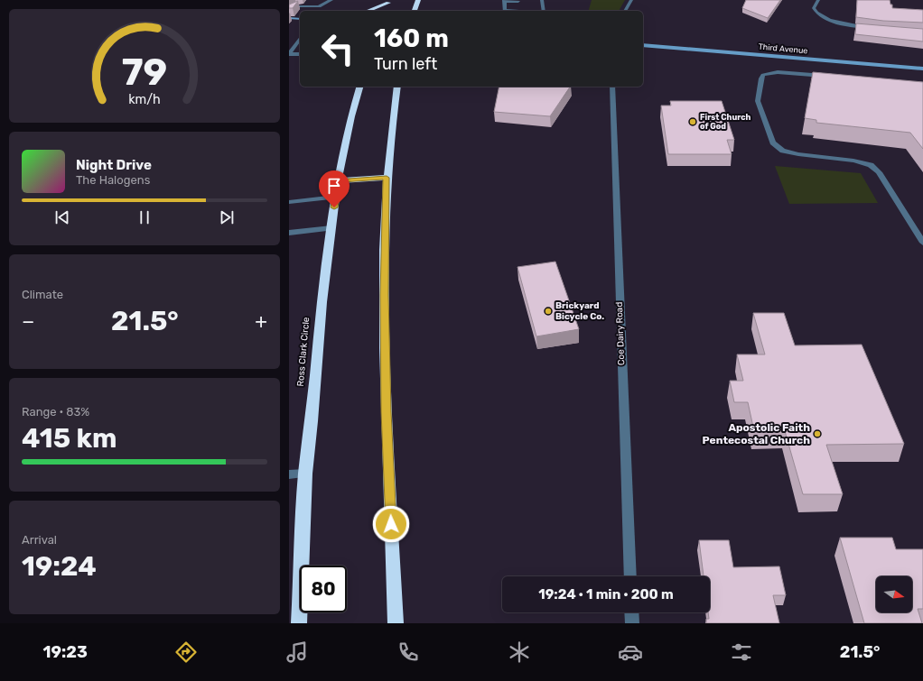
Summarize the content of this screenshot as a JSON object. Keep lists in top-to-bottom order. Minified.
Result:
{"streets":{"highway":["Ross Clark Circle"],"street":["Third Avenue","Coe Dairy Road"]},"places":["First Church of God","Brickyard Bicycle Co.","Apostolic Faith Pentecostal Church"],"north":"right","page":{"turn":["160 m","Turn left"],"song":["Night Drive","The Halogens"],"tile":["Climate",["Range · 83%","415 km"],["Arrival","19:24"]],"heat":["−","21.5°","+"],"limit":"80","trip":"19:24 · 1 min · 200 m","tabs":["19:23","21.5°"],"gauge":["79","km/h"]}}
